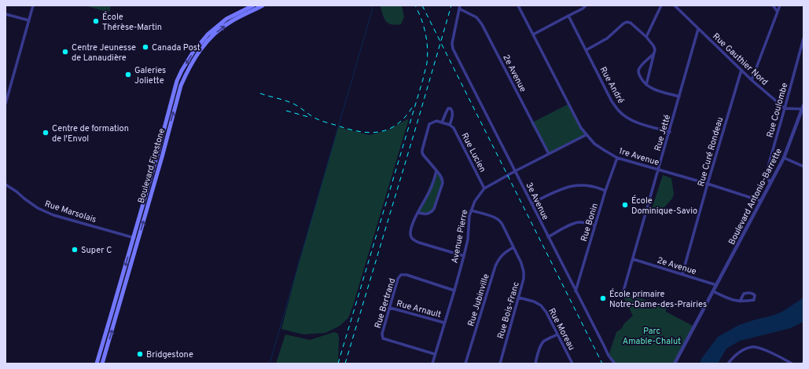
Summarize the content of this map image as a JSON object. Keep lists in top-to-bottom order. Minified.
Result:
{"streets":{"main road":["Boulevard Firestone"],"street":["Rue Gauthier Nord","2e Avenue","Rue André","Rue Coulombe","Rue Jetté","Rue Curé Rondeau","Rue Lucien","1re Avenue","Boulevard Antonio-Barrette","3e Avenue","Rue Marsolais","Rue Bonin","Avenue Pierre","Rue Jubinville","Rue Bertrand","Rue Arnault","Rue Bois-Franc","Rue Moreau"]},"crossings":[["Rue Gauthier Nord","Rue Coulombe"],["Rue Gauthier Nord","Rue Jetté"],["Rue Gauthier Nord","Rue Curé Rondeau"],["2e Avenue","Rue Jetté"],["2e Avenue","Rue Curé Rondeau"],["2e Avenue","Boulevard Antonio-Barrette"],["2e Avenue","3e Avenue"],["2e Avenue","Avenue Pierre"],["Rue André","Rue Jetté"],["Rue Coulombe","Boulevard Antonio-Barrette"],["Rue Jetté","1re Avenue"],["Rue Curé Rondeau","1re Avenue"],["Rue Lucien","Avenue Pierre"],["1re Avenue","Boulevard Antonio-Barrette"],["1re Avenue","Rue Bonin"],["1re Avenue","Avenue Pierre"],["Boulevard Firestone","Rue Marsolais"],["3e Avenue","Rue Bonin"],["3e Avenue","Avenue Pierre"],["Avenue Pierre","Rue Bertrand"],["Avenue Pierre","Rue Arnault"],["Avenue Pierre","Rue Bois-Franc"],["Rue Jubinville","Rue Bois-Franc"],["Rue Bertrand","Rue Arnault"],["Rue Bois-Franc","Rue Moreau"]],"parks":["Parc Amable-Chalut"],"places":["École Thérèse-Martin","Canada Post","Centre Jeunesse de Lanaudière","Galeries Joliette","Centre de formation de l'Envol","École Dominique-Savio","Super C","École primaire Notre-Dame-des-Prairies","Bridgestone"]}
